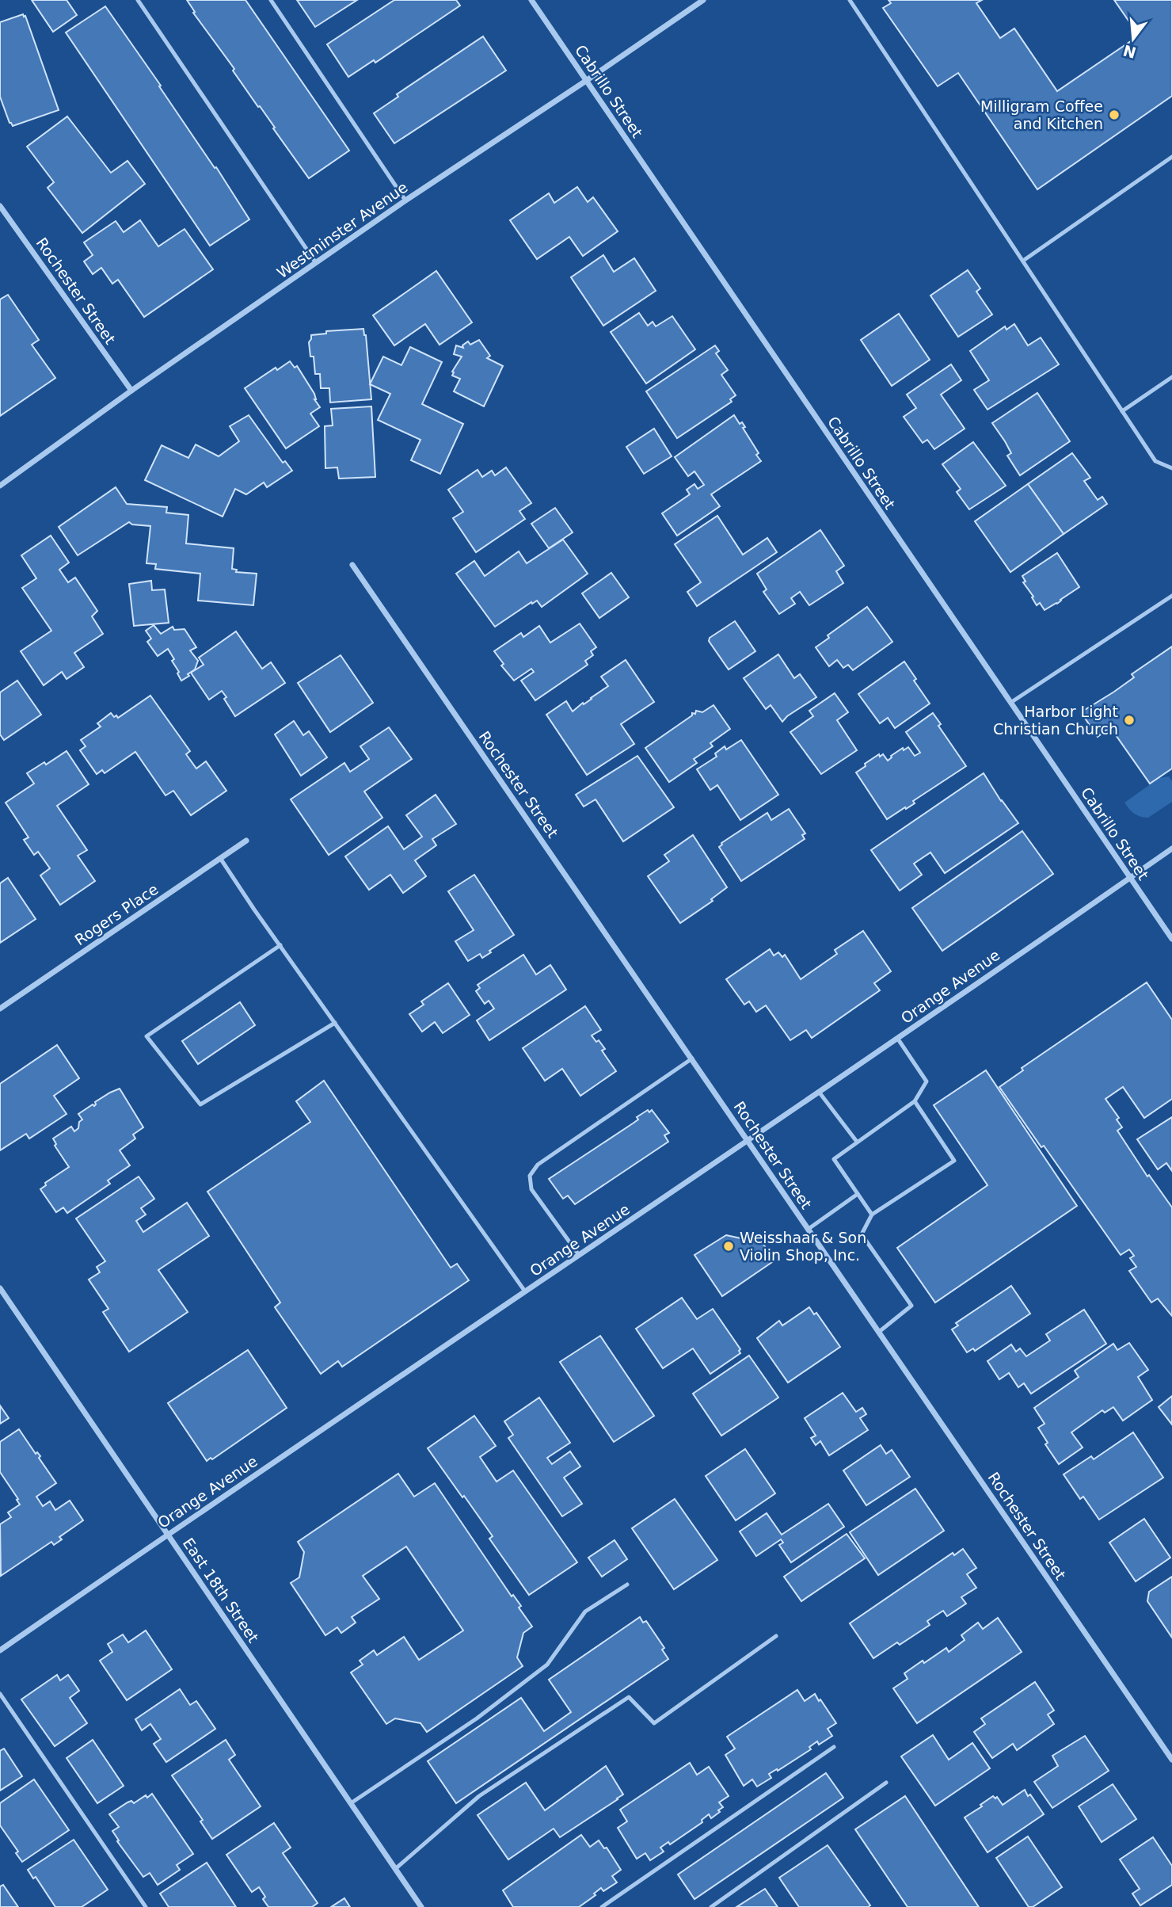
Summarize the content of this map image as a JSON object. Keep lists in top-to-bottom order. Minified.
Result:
{"streets":{"street":["Cabrillo Street","Westminster Avenue","Rochester Street","Rogers Place","Orange Avenue","East 18th Street"]},"crossings":[["Cabrillo Street","Westminster Avenue"],["Cabrillo Street","Orange Avenue"],["Westminster Avenue","Rochester Street"],["Rochester Street","Orange Avenue"],["Orange Avenue","East 18th Street"]],"places":["Milligram Coffee and Kitchen","Harbor Light Christian Church","Weisshaar & Son Violin Shop, Inc."],"north":"bottom"}
